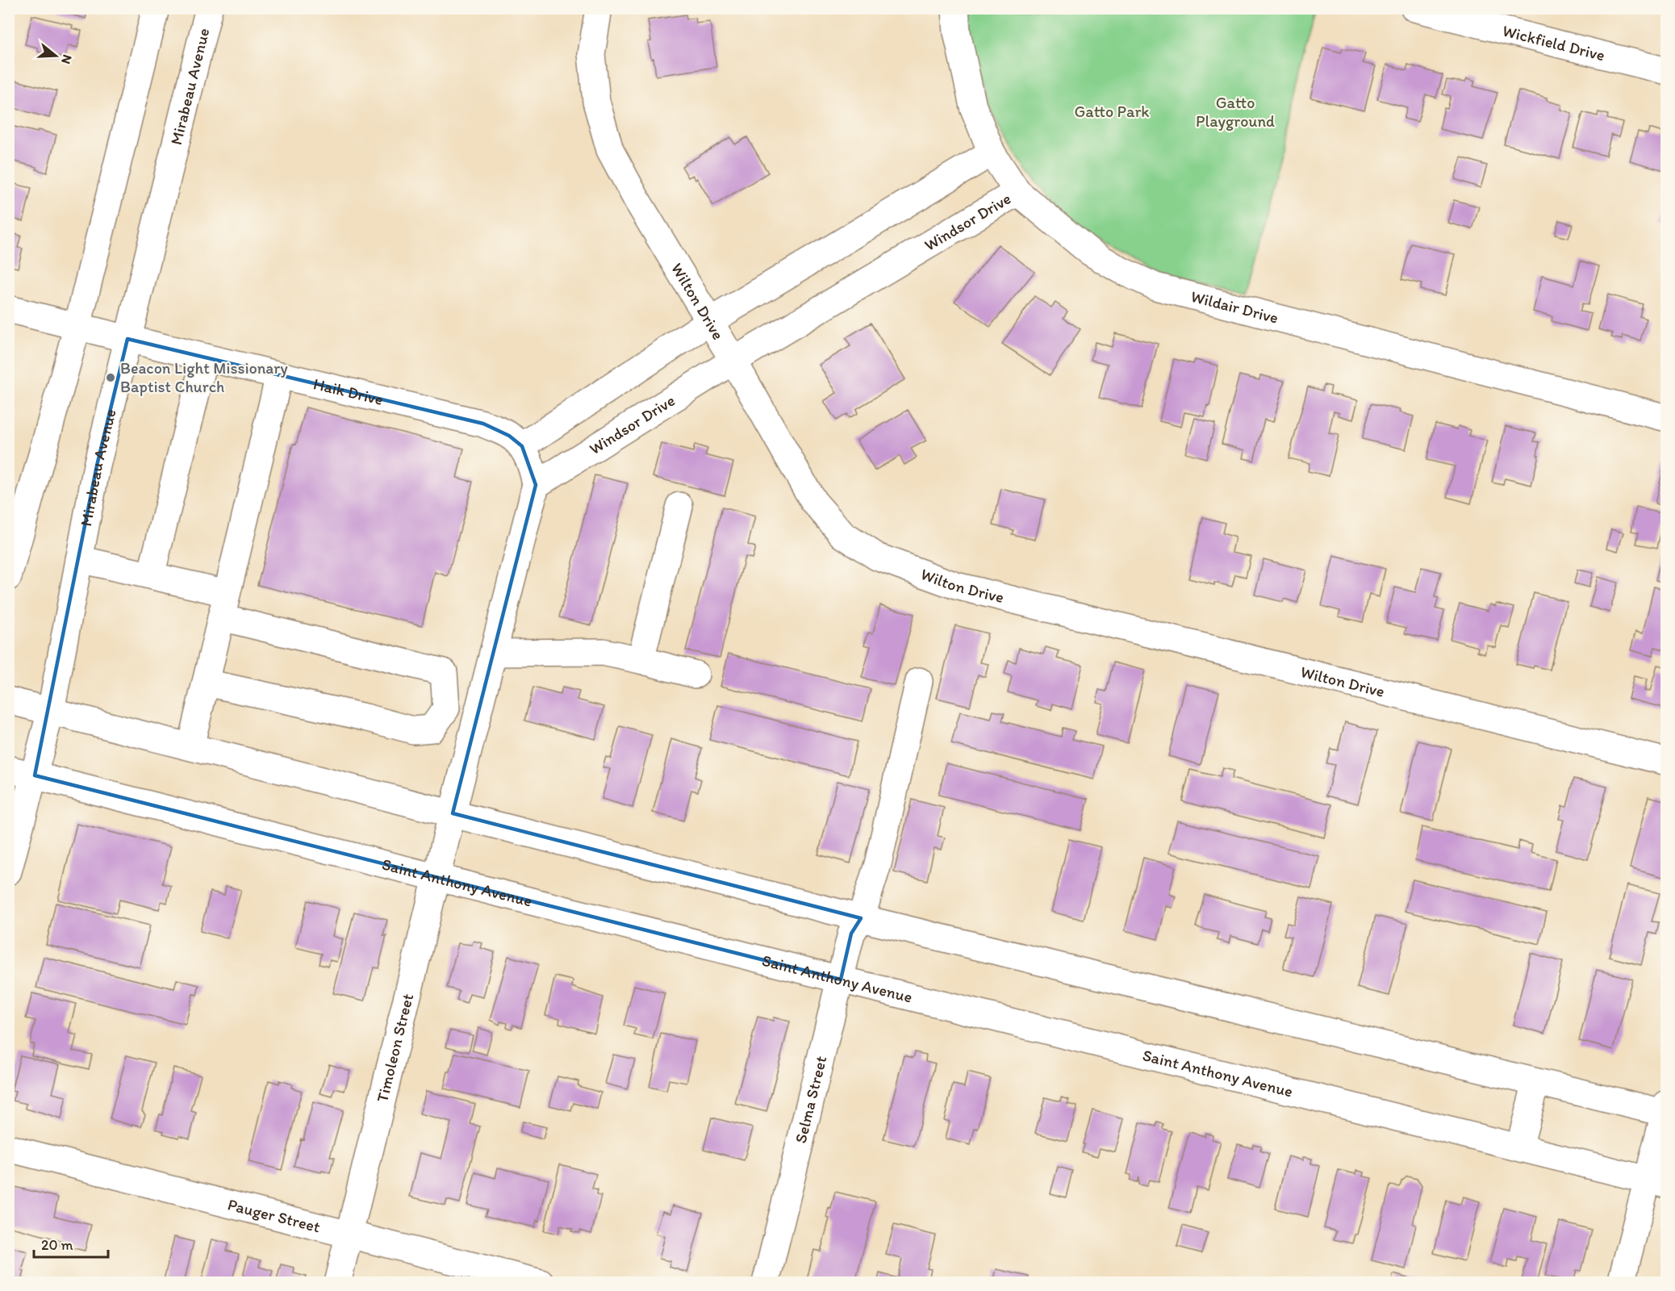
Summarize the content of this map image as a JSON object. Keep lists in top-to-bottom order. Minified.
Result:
{"streets":{"street":["Wickfield Drive","Mirabeau Avenue","Windsor Drive","Wilton Drive","Wildair Drive","Haik Drive","Saint Anthony Avenue","Timoleon Street","Selma Street","Pauger Street"]},"crossings":[["Mirabeau Avenue","Haik Drive"],["Mirabeau Avenue","Saint Anthony Avenue"],["Windsor Drive","Wilton Drive"],["Windsor Drive","Wildair Drive"],["Windsor Drive","Haik Drive"],["Saint Anthony Avenue","Timoleon Street"],["Saint Anthony Avenue","Selma Street"],["Timoleon Street","Pauger Street"]],"parks":["Gatto Playground","Gatto Park"],"places":["Beacon Light Missionary Baptist Church"],"scale_bar":"20 m","north":"right"}
